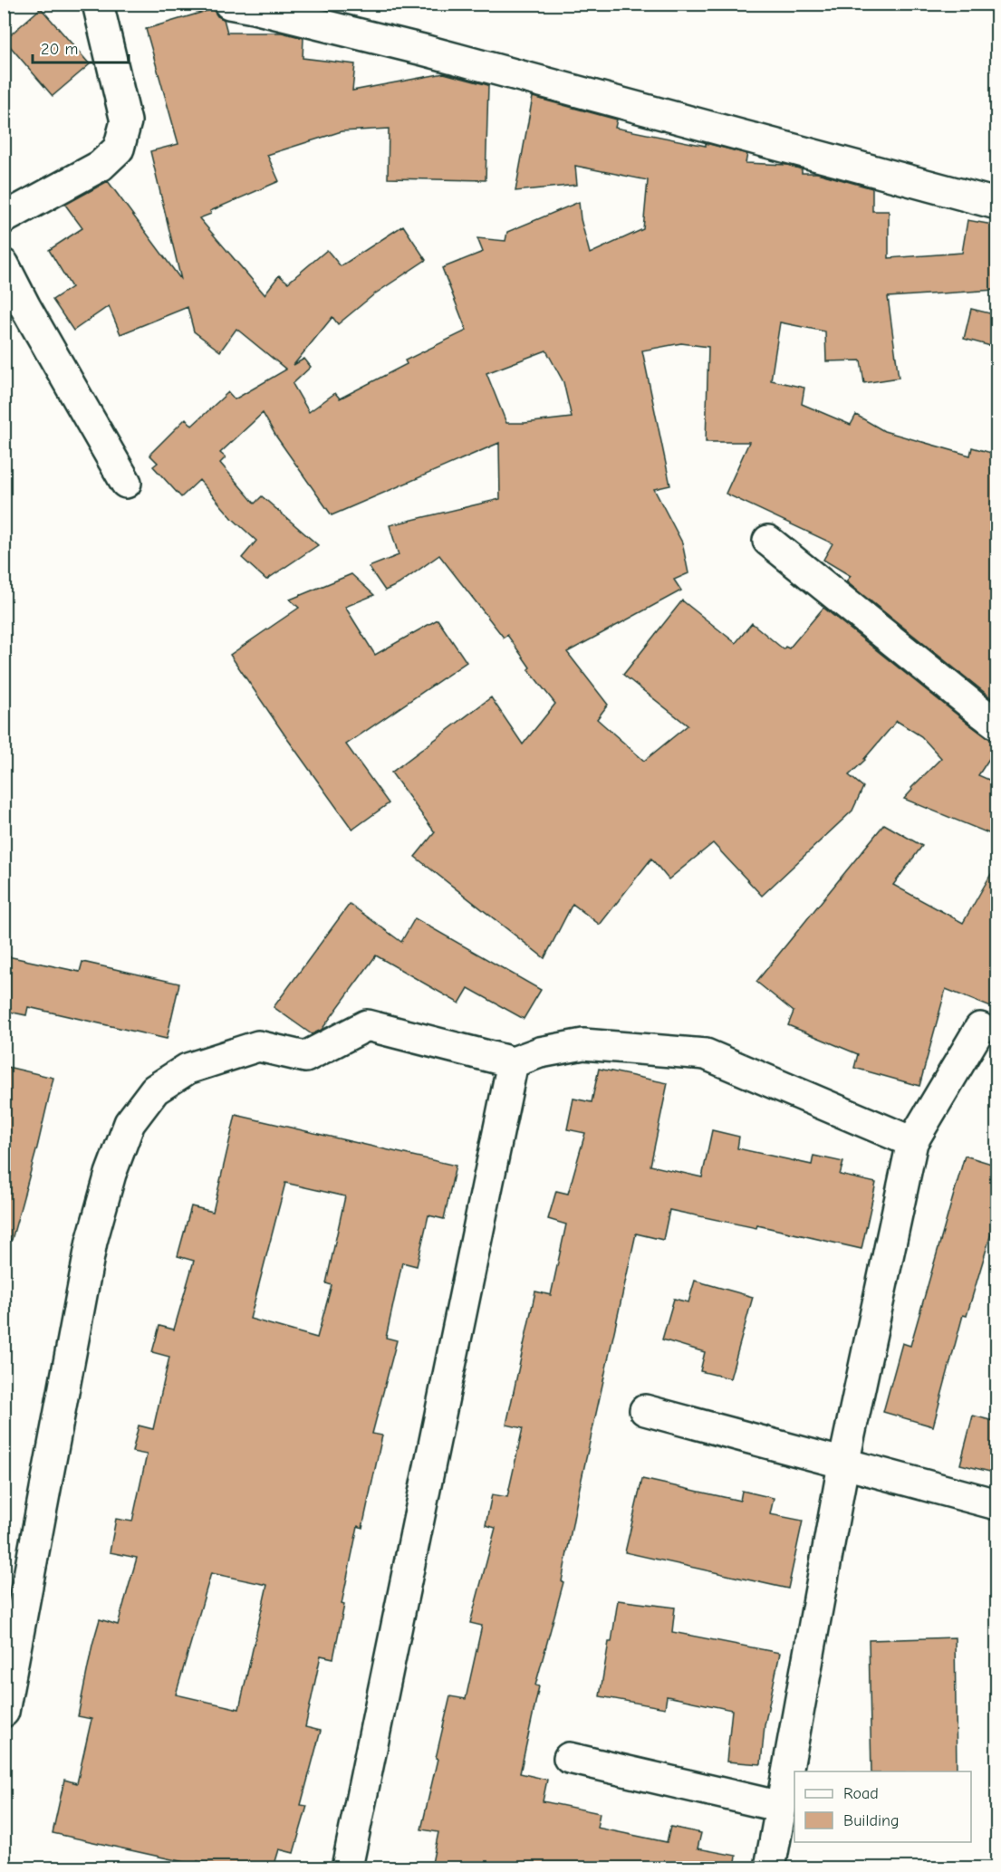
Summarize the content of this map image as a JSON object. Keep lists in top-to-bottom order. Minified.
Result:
{"legend":["Road","Building"],"scale_bar":"20 m"}
